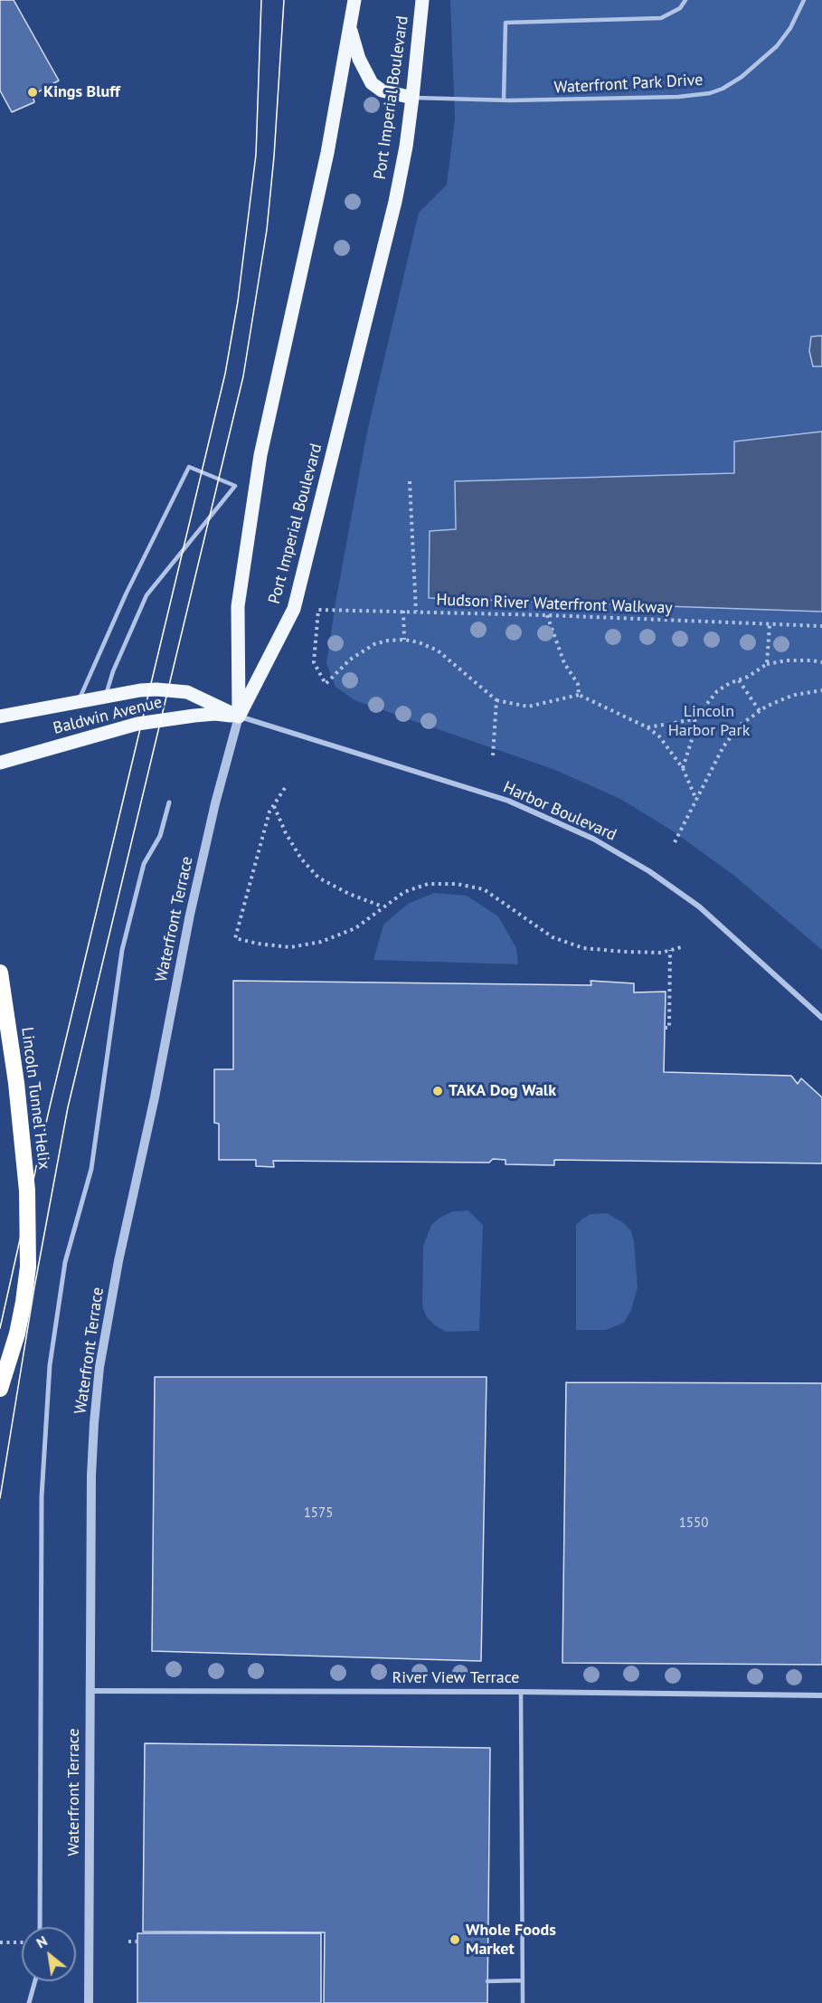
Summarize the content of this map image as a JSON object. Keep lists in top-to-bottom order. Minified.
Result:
{"streets":{"highway":["Lincoln Tunnel Helix"],"main road":["Port Imperial Boulevard","Baldwin Avenue"],"street":["Harbor Boulevard","Waterfront Terrace","River View Terrace"],"lane":["Waterfront Park Drive"],"path":["Hudson River Waterfront Walkway"]},"crossings":[["Waterfront Park Drive","Port Imperial Boulevard"],["Port Imperial Boulevard","Baldwin Avenue"],["Port Imperial Boulevard","Harbor Boulevard"],["Port Imperial Boulevard","Waterfront Terrace"],["Baldwin Avenue","Harbor Boulevard"],["Baldwin Avenue","Waterfront Terrace"],["Harbor Boulevard","Waterfront Terrace"],["Waterfront Terrace","River View Terrace"]],"parks":["Lincoln Harbor Park"],"places":["Kings Bluff","TAKA Dog Walk","Whole Foods Market"],"house_numbers":["1575","1550"],"north":"top left"}
